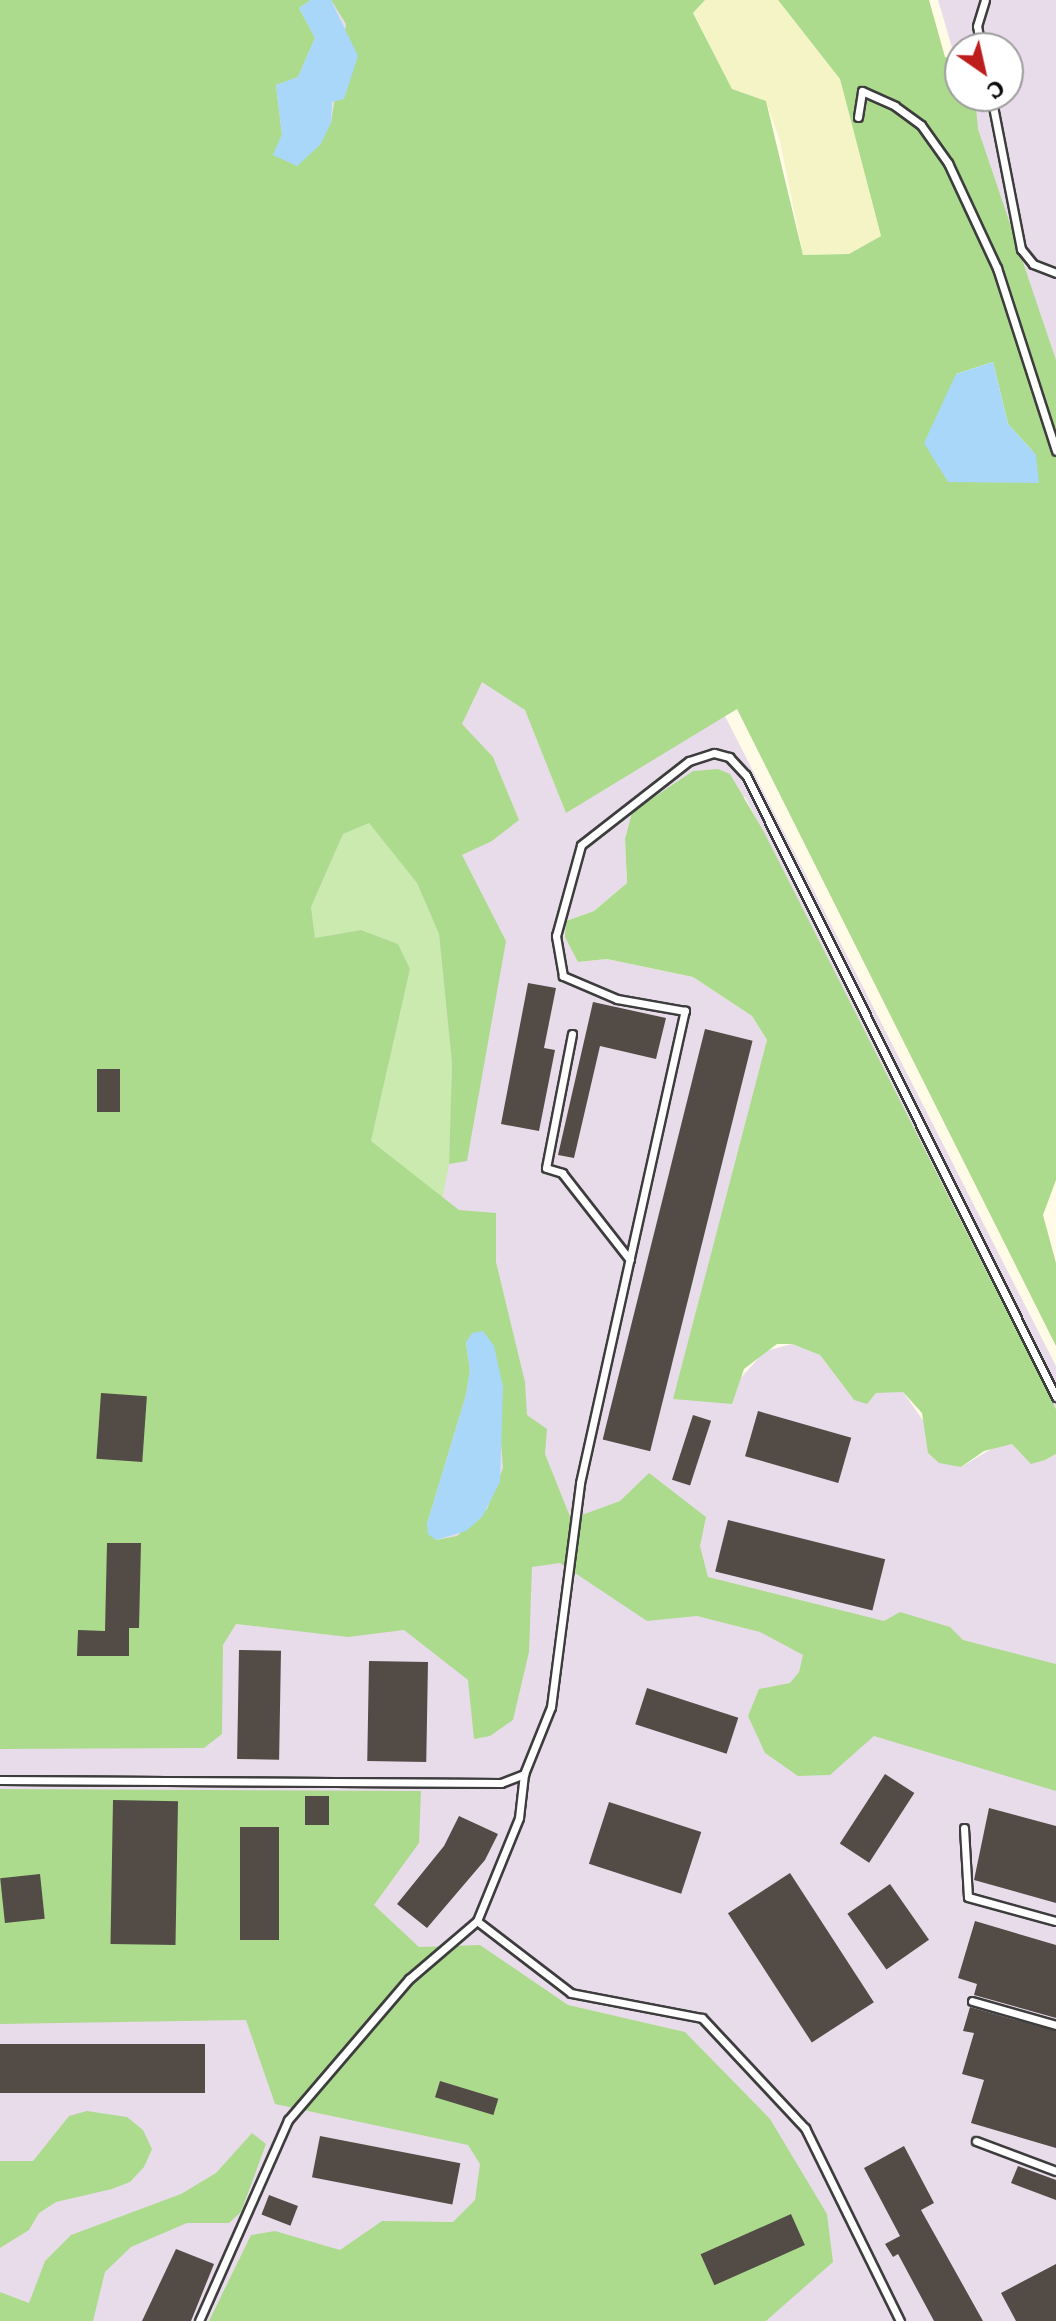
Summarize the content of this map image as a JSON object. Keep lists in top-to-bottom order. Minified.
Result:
{"north":"bottom right"}
